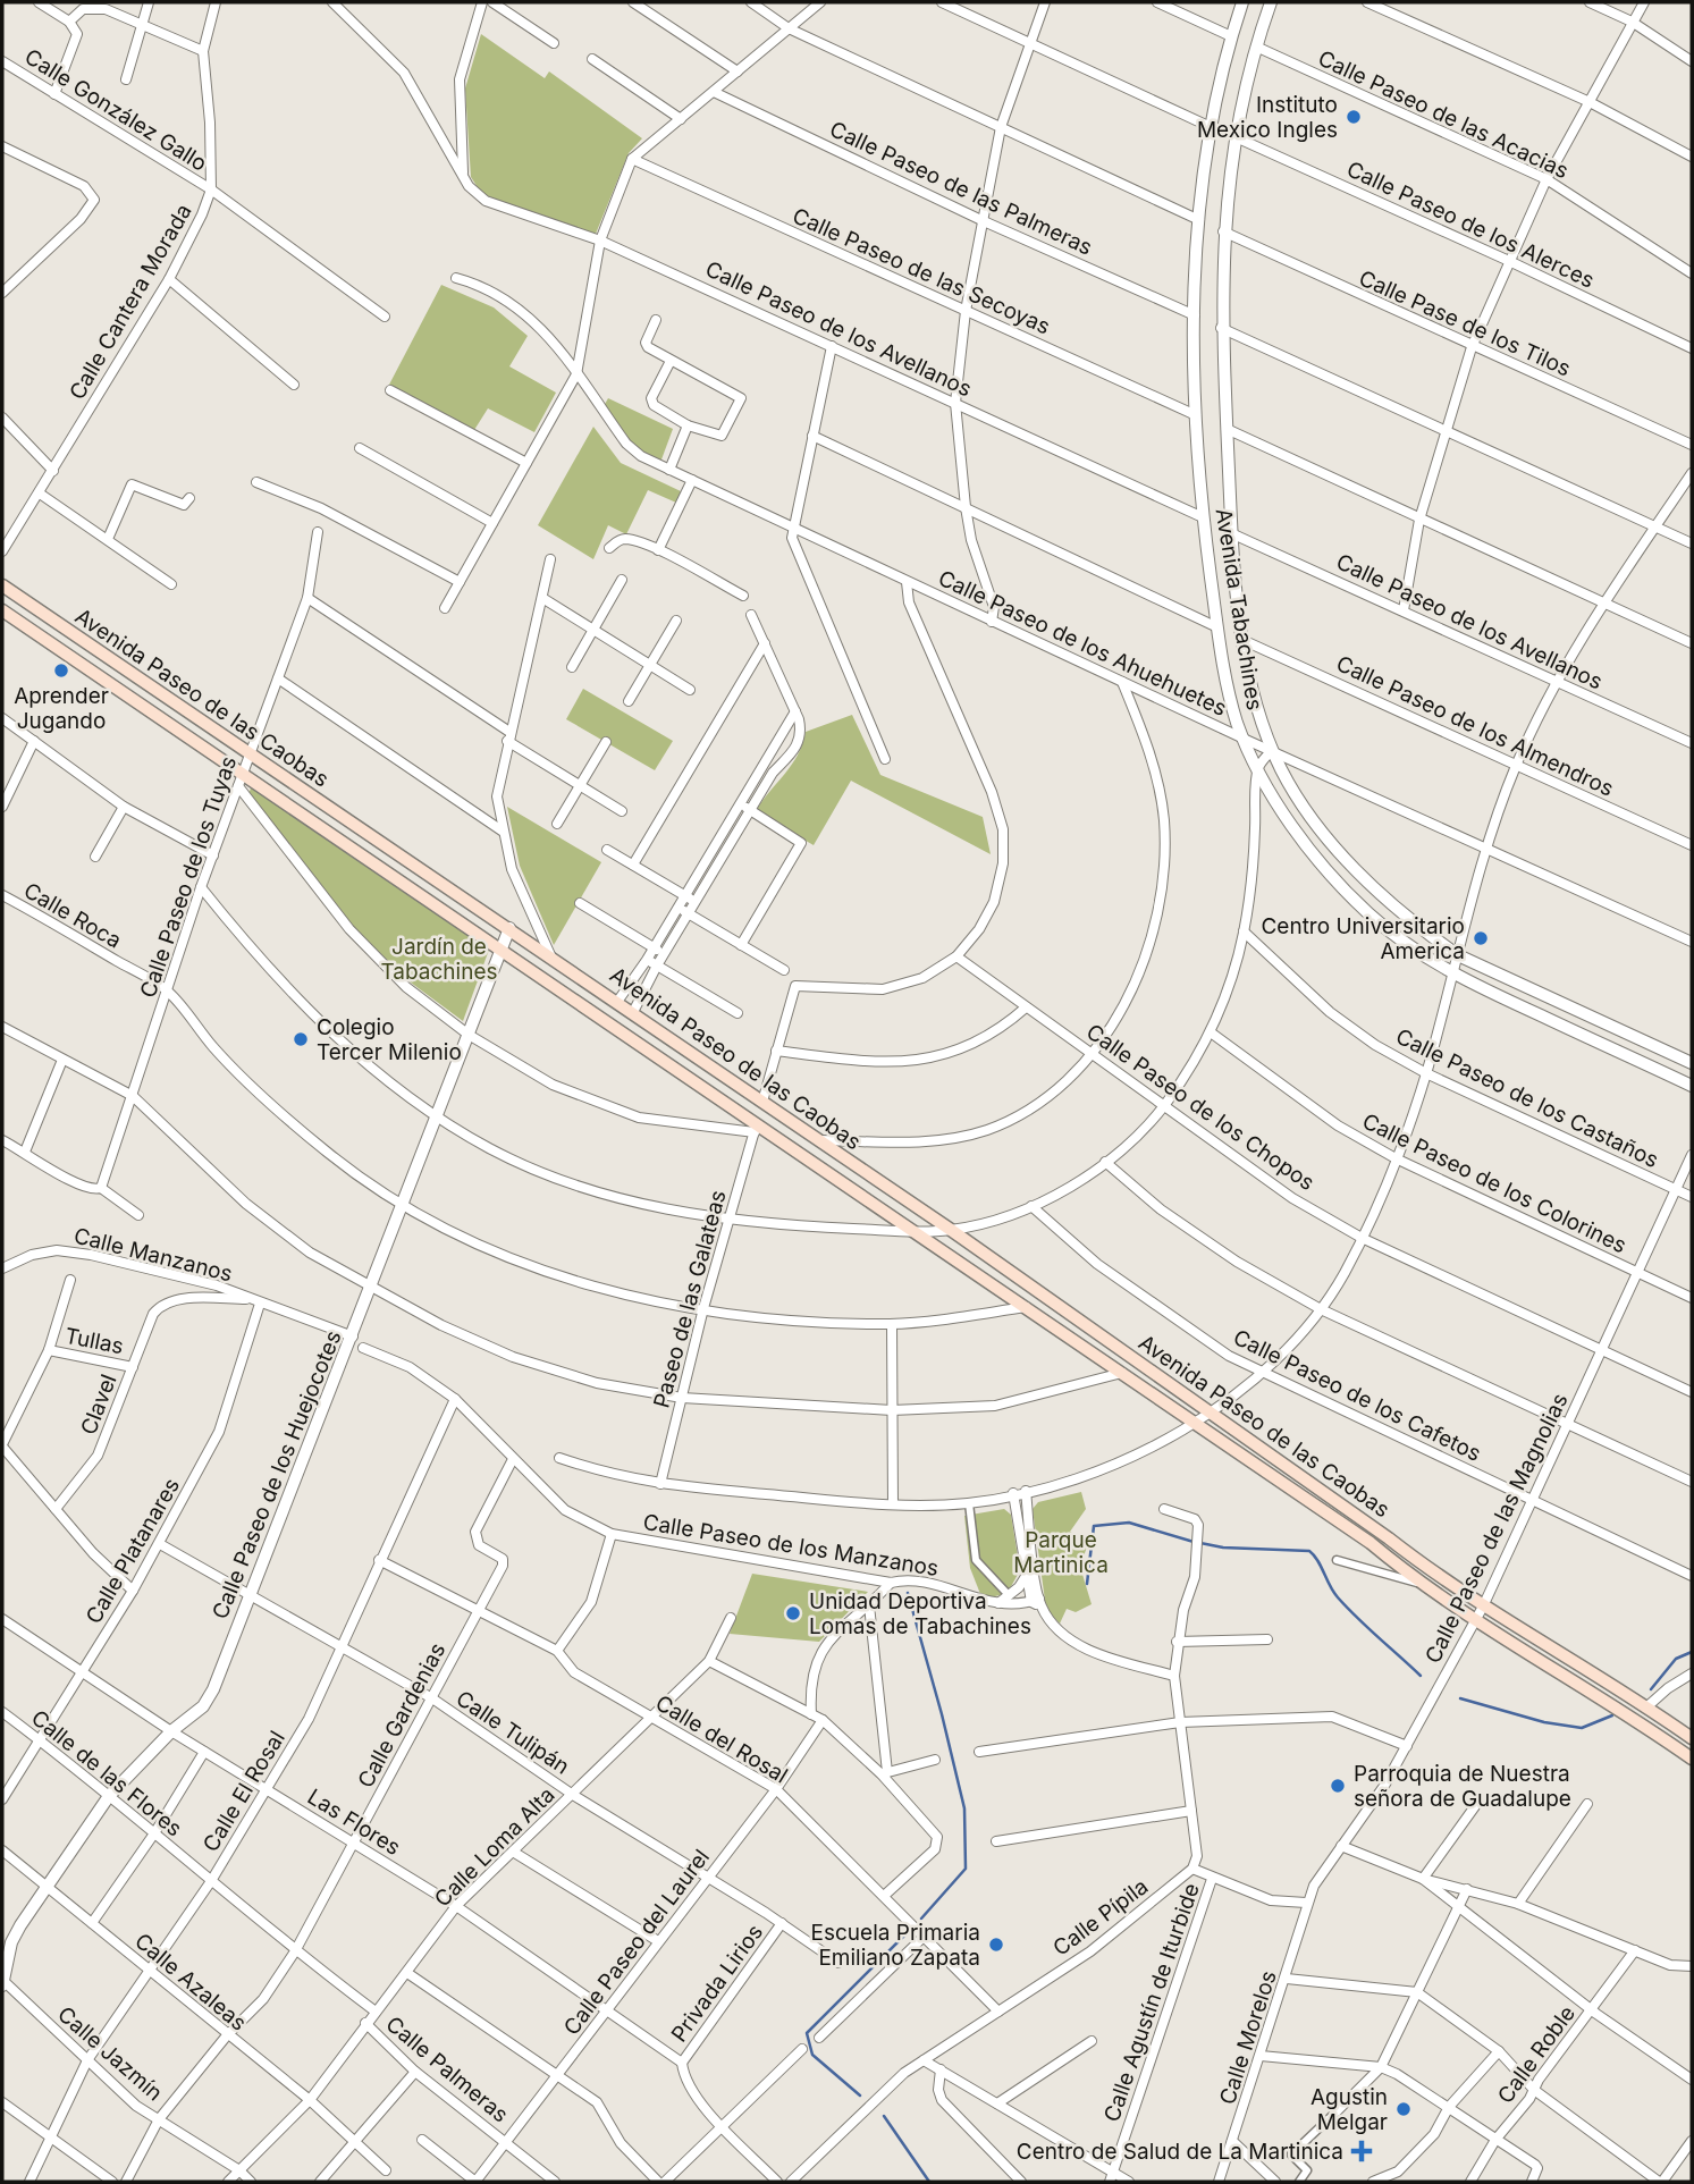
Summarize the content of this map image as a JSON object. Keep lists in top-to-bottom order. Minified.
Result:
{"streets":{"main road":["Avenida Paseo de las Caobas"],"street":["Calle González Gallo","Calle Paseo de las Acacias","Calle Paseo de las Palmeras","Calle Paseo de los Alerces","Calle Paseo de las Secoyas","Calle Cantera Morada","Calle Pase de los Tilos","Calle Paseo de los Avellanos","Avenida Tabachines","Calle Paseo de los Ahuehuetes","Calle Paseo de los Almendros","Calle Paseo de los Tuyas","Calle Roca","Calle Paseo de los Castaños","Calle Paseo de los Chopos","Calle Paseo de los Colorines","Calle Manzanos","Paseo de las Galateas","Tullas","Calle Paseo de los Cafetos","Clavel","Calle Paseo de los Huejocotes","Calle Paseo de las Magnolias","Calle Paseo de los Manzanos","Calle Platanares","Calle Gardenias","Calle Tulipán","Calle del Rosal","Calle de las Flores","Calle El Rosal","Las Flores","Calle Loma Alta","Calle Pípila","Calle Paseo del Laurel","Calle Azaleas","Privada Lirios","Calle Agustín de Iturbide","Calle Morelos","Calle Jazmín","Calle Roble","Calle Palmeras"]},"crossings":[["Calle González Gallo","Calle Cantera Morada"],["Calle Paseo de las Acacias","Avenida Tabachines"],["Calle Paseo de las Palmeras","Avenida Tabachines"],["Calle Paseo de los Alerces","Avenida Tabachines"],["Calle Paseo de las Secoyas","Avenida Tabachines"],["Calle Pase de los Tilos","Avenida Tabachines"],["Calle Paseo de los Avellanos","Avenida Tabachines"],["Avenida Tabachines","Calle Paseo de los Ahuehuetes"],["Avenida Tabachines","Calle Paseo de los Almendros"],["Avenida Paseo de las Caobas","Calle Paseo de los Tuyas"],["Avenida Paseo de las Caobas","Paseo de las Galateas"],["Avenida Paseo de las Caobas","Calle Paseo de los Huejocotes"],["Avenida Paseo de las Caobas","Calle Paseo de las Magnolias"],["Calle Paseo de los Tuyas","Calle Roca"],["Calle Paseo de los Castaños","Calle Paseo de las Magnolias"],["Calle Paseo de los Chopos","Calle Paseo de las Magnolias"],["Calle Paseo de los Colorines","Calle Paseo de las Magnolias"],["Calle Manzanos","Clavel"],["Calle Manzanos","Calle Paseo de los Huejocotes"],["Calle Manzanos","Calle Platanares"],["Tullas","Clavel"],["Calle Paseo de los Cafetos","Calle Paseo de las Magnolias"],["Calle Paseo de los Huejocotes","Calle Tulipán"],["Calle Paseo de los Huejocotes","Calle de las Flores"],["Calle Paseo de los Huejocotes","Las Flores"],["Calle Paseo de los Huejocotes","Calle Azaleas"],["Calle Paseo de los Huejocotes","Calle Jazmín"],["Calle Paseo de las Magnolias","Calle Morelos"],["Calle Paseo de los Manzanos","Calle Gardenias"],["Calle Platanares","Calle Tulipán"],["Calle Platanares","Calle de las Flores"],["Calle Platanares","Las Flores"],["Calle Gardenias","Calle Tulipán"],["Calle Gardenias","Calle del Rosal"],["Calle Gardenias","Calle de las Flores"],["Calle Gardenias","Las Flores"],["Calle Gardenias","Calle Azaleas"],["Calle Gardenias","Calle Jazmín"],["Calle Tulipán","Calle El Rosal"],["Calle Tulipán","Calle Loma Alta"],["Calle Tulipán","Calle Paseo del Laurel"],["Calle Tulipán","Privada Lirios"],["Calle del Rosal","Calle El Rosal"],["Calle del Rosal","Calle Loma Alta"],["Calle del Rosal","Calle Pípila"],["Calle del Rosal","Calle Paseo del Laurel"],["Calle de las Flores","Calle El Rosal"],["Calle de las Flores","Calle Loma Alta"],["Calle El Rosal","Las Flores"],["Calle El Rosal","Calle Azaleas"],["Calle El Rosal","Calle Jazmín"],["Las Flores","Calle Loma Alta"],["Las Flores","Calle Paseo del Laurel"],["Las Flores","Privada Lirios"],["Calle Loma Alta","Calle Azaleas"],["Calle Loma Alta","Calle Jazmín"],["Calle Loma Alta","Calle Palmeras"],["Calle Paseo del Laurel","Calle Palmeras"]],"parks":["Jardín de Tabachines","Parque Martinica"],"places":{"other":["Instituto Mexico Ingles","Aprender Jugando","Centro Universitario America","Colegio Tercer Milenio","Unidad Deportiva Lomas de Tabachines","Parroquia de Nuestra señora de Guadalupe","Escuela Primaria Emiliano Zapata","Agustin Melgar"],"health":["Centro de Salud de La Martinica"]}}
